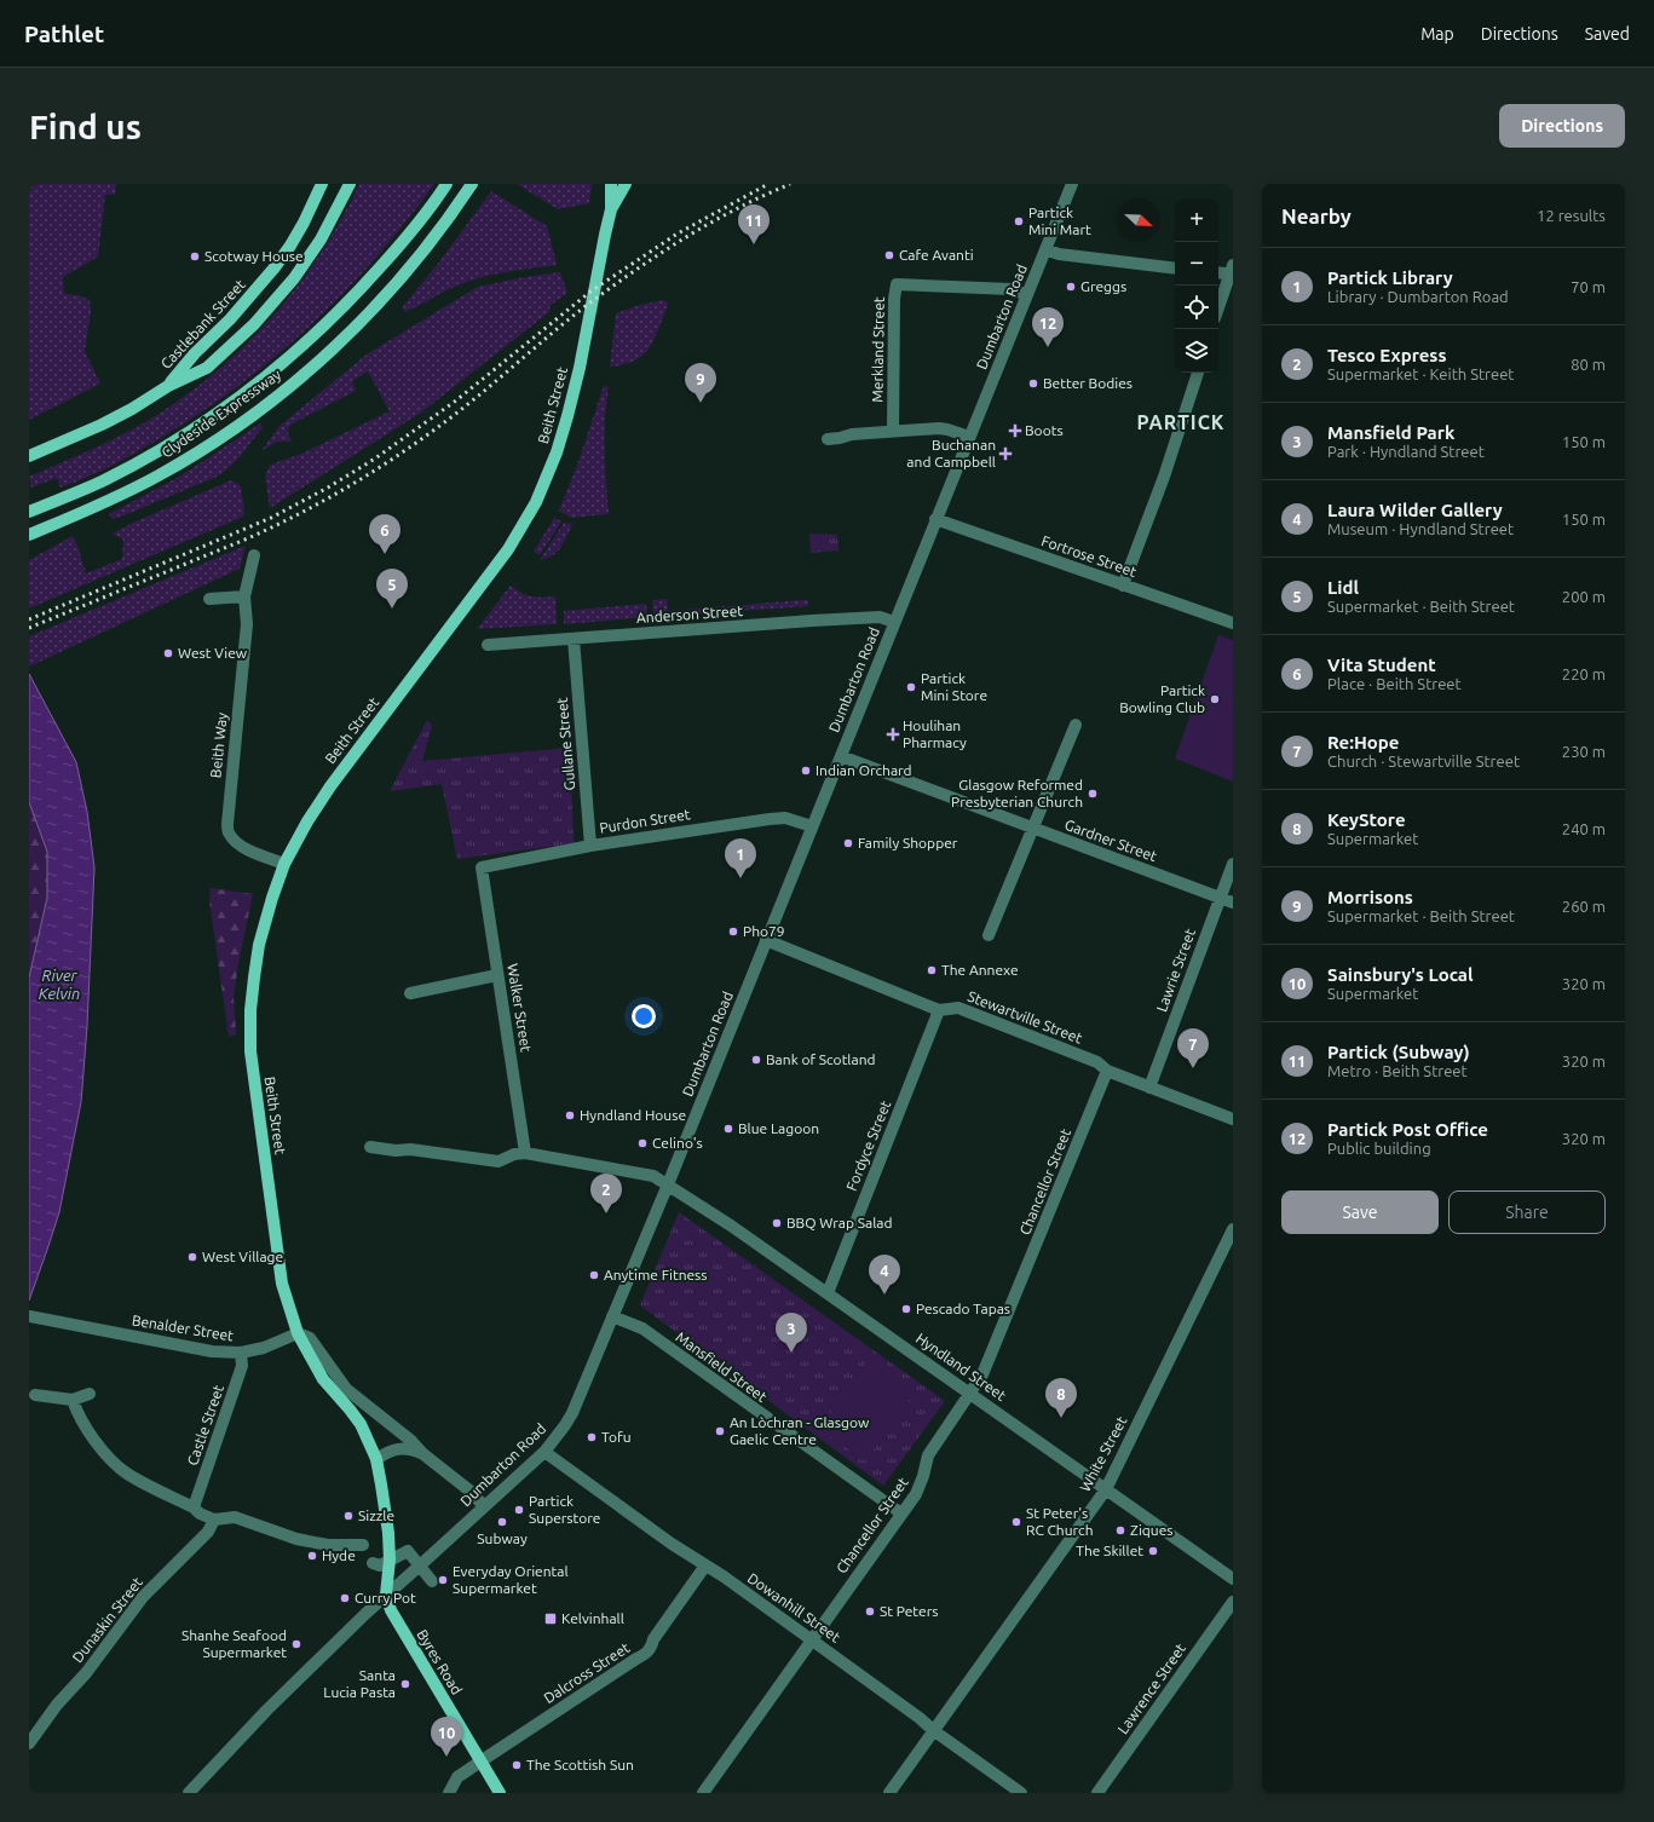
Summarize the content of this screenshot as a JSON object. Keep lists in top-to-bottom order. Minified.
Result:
{"streets":{"main road":["Castlebank Street","Beith Street","Clydeside Expressway","Byres Road"],"street":["Dumbarton Road","Merkland Street","Fortrose Street","Anderson Street","Gullane Street","Beith Way","Purdon Street","Gardner Street","Lawrie Street","Walker Street","Stewartville Street","Fordyce Street","Chancellor Street","Benalder Street","Mansfield Street","Hyndland Street","Castle Street","White Street","Dowanhill Street","Dunaskin Street","Dalcross Street","Lawrence Street"]},"crossings":[["Dumbarton Road","Merkland Street"],["Dumbarton Road","Beith Street"],["Dumbarton Road","Fortrose Street"],["Dumbarton Road","Anderson Street"],["Dumbarton Road","Purdon Street"],["Dumbarton Road","Gardner Street"],["Dumbarton Road","Stewartville Street"],["Dumbarton Road","Mansfield Street"],["Dumbarton Road","Hyndland Street"],["Dumbarton Road","Dowanhill Street"],["Dumbarton Road","Byres Road"],["Beith Street","Beith Way"],["Beith Street","Benalder Street"],["Beith Street","Byres Road"],["Anderson Street","Gullane Street"],["Gullane Street","Purdon Street"],["Purdon Street","Walker Street"],["Gardner Street","Lawrie Street"],["Lawrie Street","Stewartville Street"],["Walker Street","Hyndland Street"],["Stewartville Street","Fordyce Street"],["Stewartville Street","Chancellor Street"],["Fordyce Street","Hyndland Street"],["Chancellor Street","Mansfield Street"],["Chancellor Street","Hyndland Street"],["Chancellor Street","Dowanhill Street"],["Benalder Street","Castle Street"],["Hyndland Street","White Street"],["White Street","Dowanhill Street"],["Dowanhill Street","Dalcross Street"],["Byres Road","Dalcross Street"]],"districts":["PARTICK"],"water":["River Kelvin"],"places":{"other":["Partick Mini Mart","Cafe Avanti","Scotway House","Greggs","Better Bodies","West View","Partick Mini Store","Partick Bowling Club","Indian Orchard","Glasgow Reformed Presbyterian Church","Family Shopper","Pho79","The Annexe","Bank of Scotland","Hyndland House","Blue Lagoon","Celino's","BBQ Wrap Salad","West Village","Anytime Fitness","Pescado Tapas","An Lòchran - Glasgow Gaelic Centre","Tofu","Partick Superstore","Sizzle","Subway","St Peter's RC Church","Ziques","The Skillet","Hyde","Everyday Oriental Supermarket","Curry Pot","St Peters","Shanhe Seafood Supermarket","Santa Lucia Pasta","The Scottish Sun"],"health":["Boots","Buchanan and Campbell","Houlihan Pharmacy"],"transit":["Kelvinhall"]},"north":"bottom right","page":{"header":"Pathlet","nav":["Map","Directions","Saved"],"buttons":["Directions",["Save","Share"]],"title":"Find us","heading":["Nearby","12 results"],"map_buttons":["+","−"],"pins":["11","12","9","6","5","1","7","2","4","3","8","10"],"list":[{"mark":"1","name":"Partick Library","note":"Library · Dumbarton Road","value":"70 m"},{"mark":"2","name":"Tesco Express","note":"Supermarket · Keith Street","value":"80 m"},{"mark":"3","name":"Mansfield Park","note":"Park · Hyndland Street","value":"150 m"},{"mark":"4","name":"Laura Wilder Gallery","note":"Museum · Hyndland Street","value":"150 m"},{"mark":"5","name":"Lidl","note":"Supermarket · Beith Street","value":"200 m"},{"mark":"6","name":"Vita Student","note":"Place · Beith Street","value":"220 m"},{"mark":"7","name":"Re:Hope","note":"Church · Stewartville Street","value":"230 m"},{"mark":"8","name":"KeyStore","note":"Supermarket","value":"240 m"},{"mark":"9","name":"Morrisons","note":"Supermarket · Beith Street","value":"260 m"},{"mark":"10","name":"Sainsbury's Local","note":"Supermarket","value":"320 m"},{"mark":"11","name":"Partick (Subway)","note":"Metro · Beith Street","value":"320 m"},{"mark":"12","name":"Partick Post Office","note":"Public building","value":"320 m"}]}}
